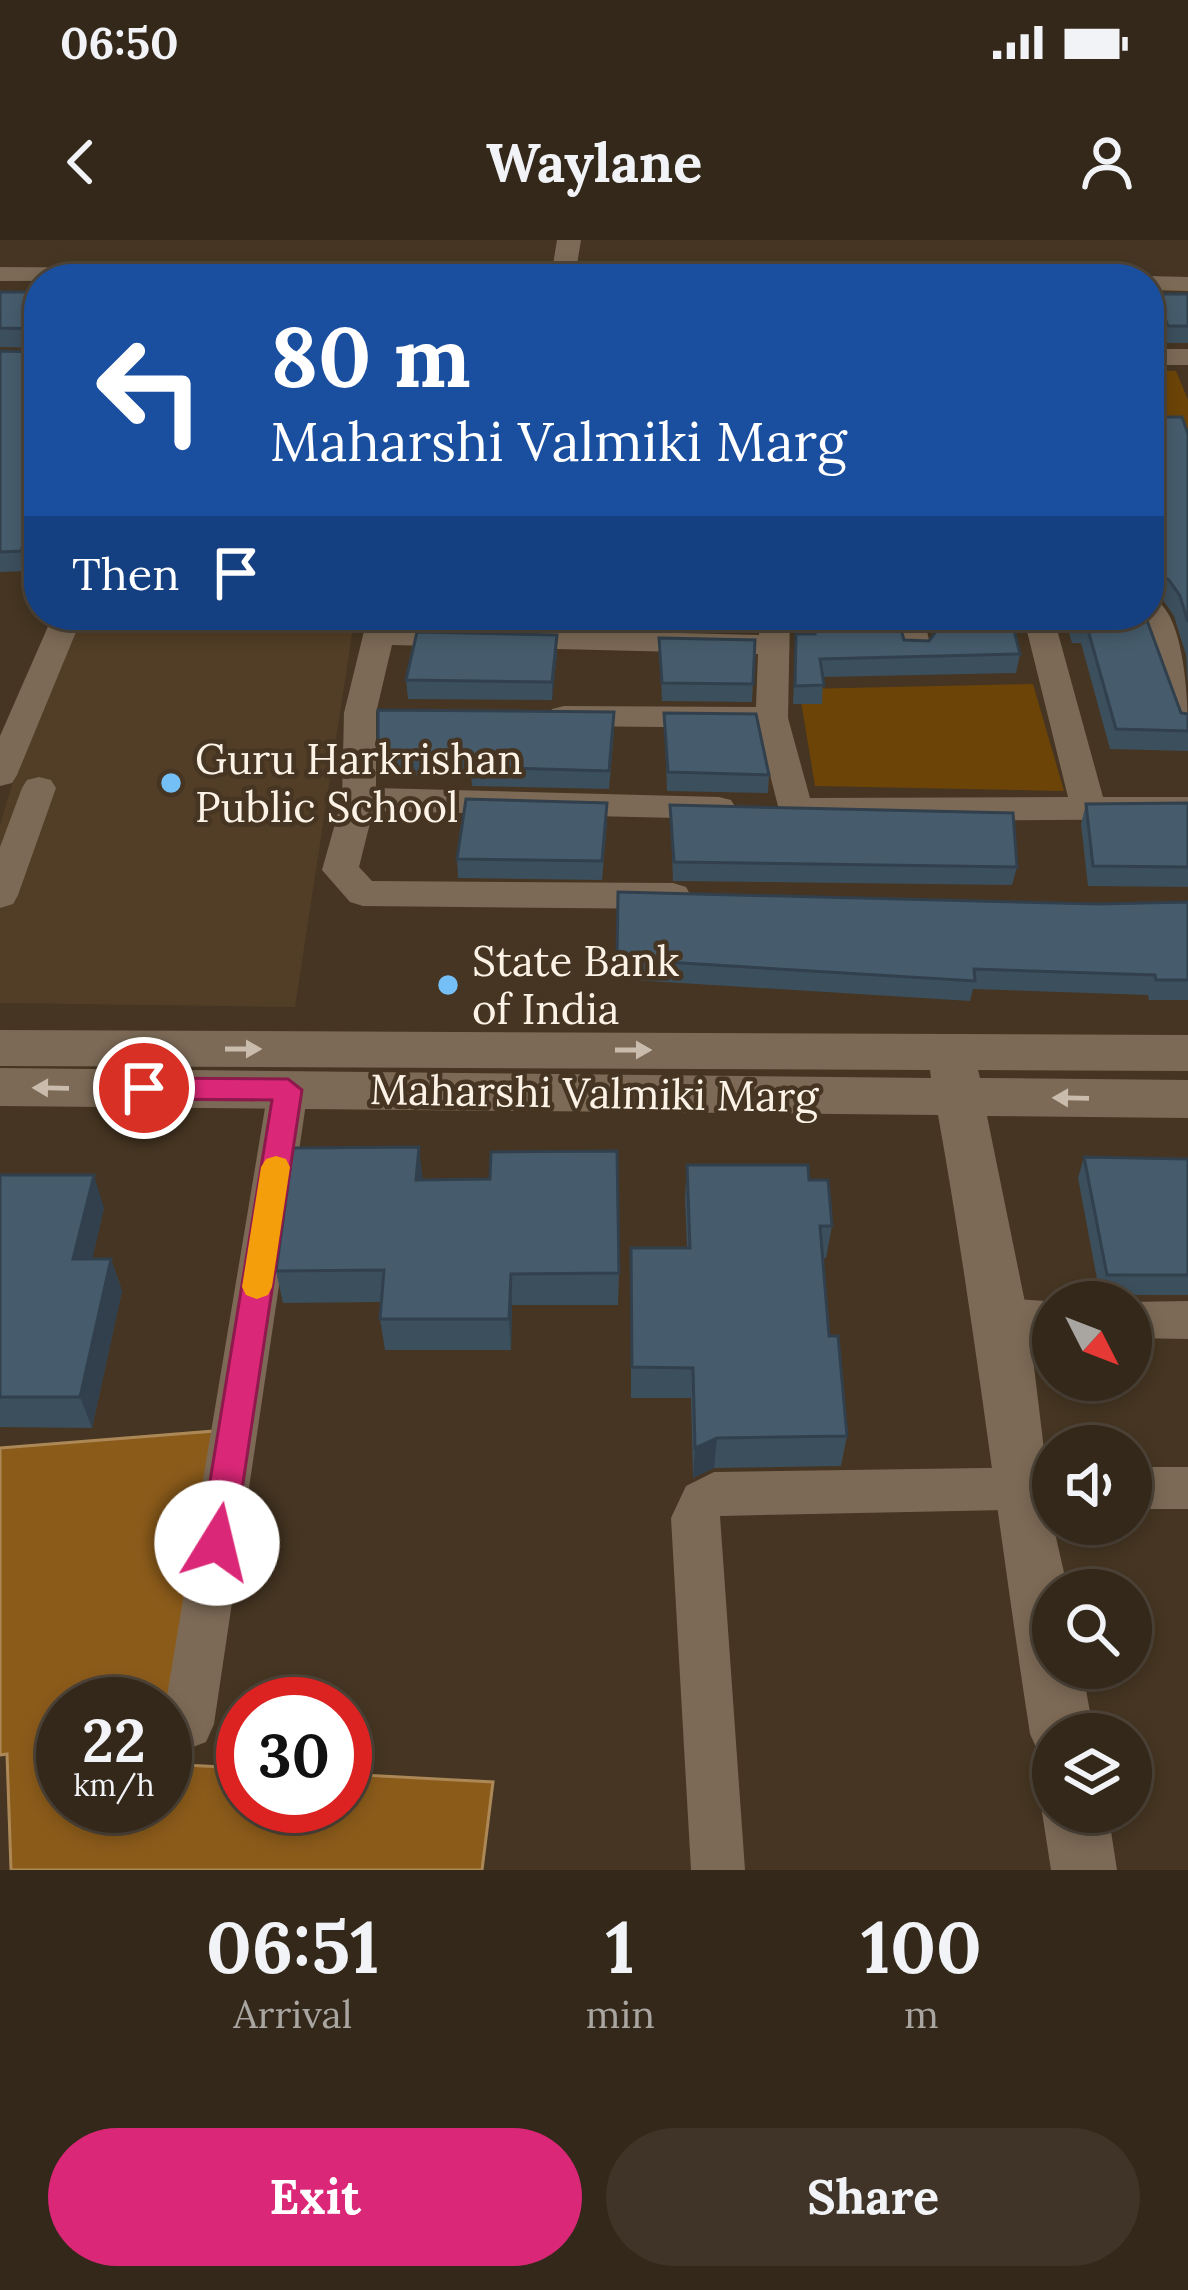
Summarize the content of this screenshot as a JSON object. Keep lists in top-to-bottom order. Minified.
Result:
{"streets":{"street":["Maharshi Valmiki Marg"]},"places":["Guru Harkrishan Public School","State Bank of India"],"north":"bottom right","page":{"status":"06:50","header":"Waylane","turn":["80 m","Maharshi Valmiki Marg"],"then":"Then","speed":"22 km/h","limit":"30","eta":["06:51","Arrival","1","min","100","m"],"buttons":["Exit","Share"]}}
